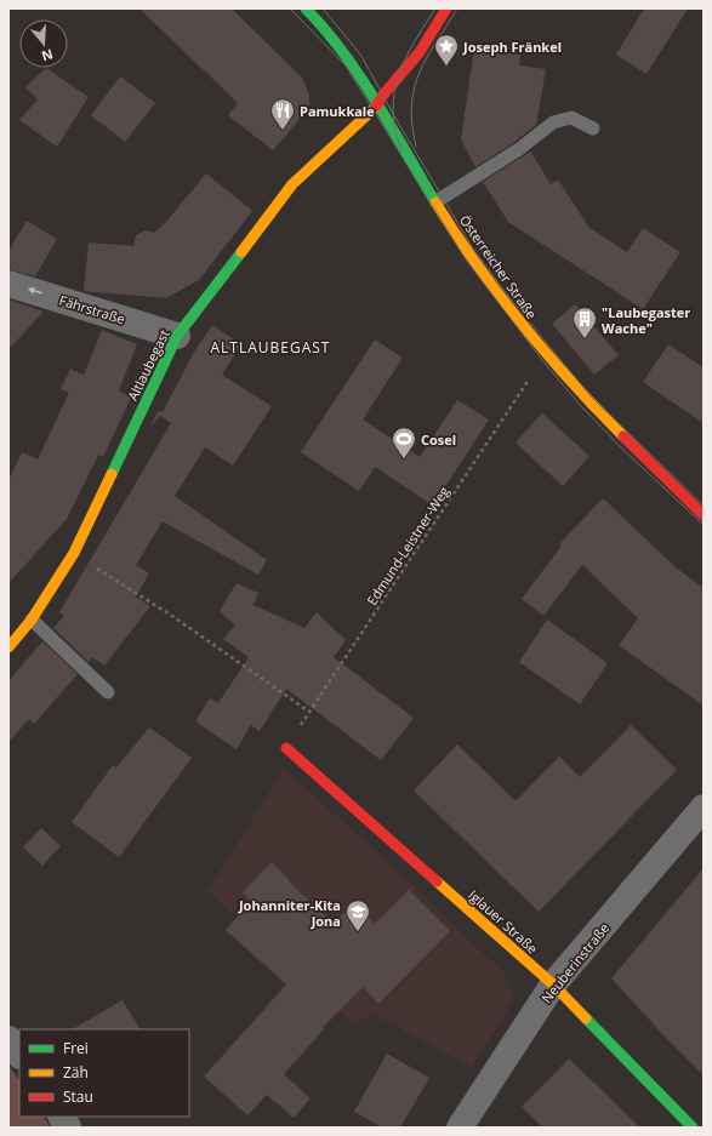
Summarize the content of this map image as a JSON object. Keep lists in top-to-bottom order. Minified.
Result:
{"streets":{"street":["Österreicher Straße","Fährstraße","Altlaubegast","Iglauer Straße","Neuberinstraße"],"path":["Edmund-Leistner-Weg"]},"crossings":[["Österreicher Straße","Altlaubegast"],["Österreicher Straße","Edmund-Leistner-Weg"],["Fährstraße","Altlaubegast"],["Edmund-Leistner-Weg","Iglauer Straße"],["Iglauer Straße","Neuberinstraße"]],"one_way":["Fährstraße"],"districts":["ALTLAUBEGAST"],"places":{"place":["Joseph Fränkel"],"restaurant":["Pamukkale"],"building":["\"Laubegaster Wache\""],"sports":["Cosel"],"school or university":["Johanniter-Kita Jona"]},"legend":["Frei","Zäh","Stau"],"north":"bottom"}
